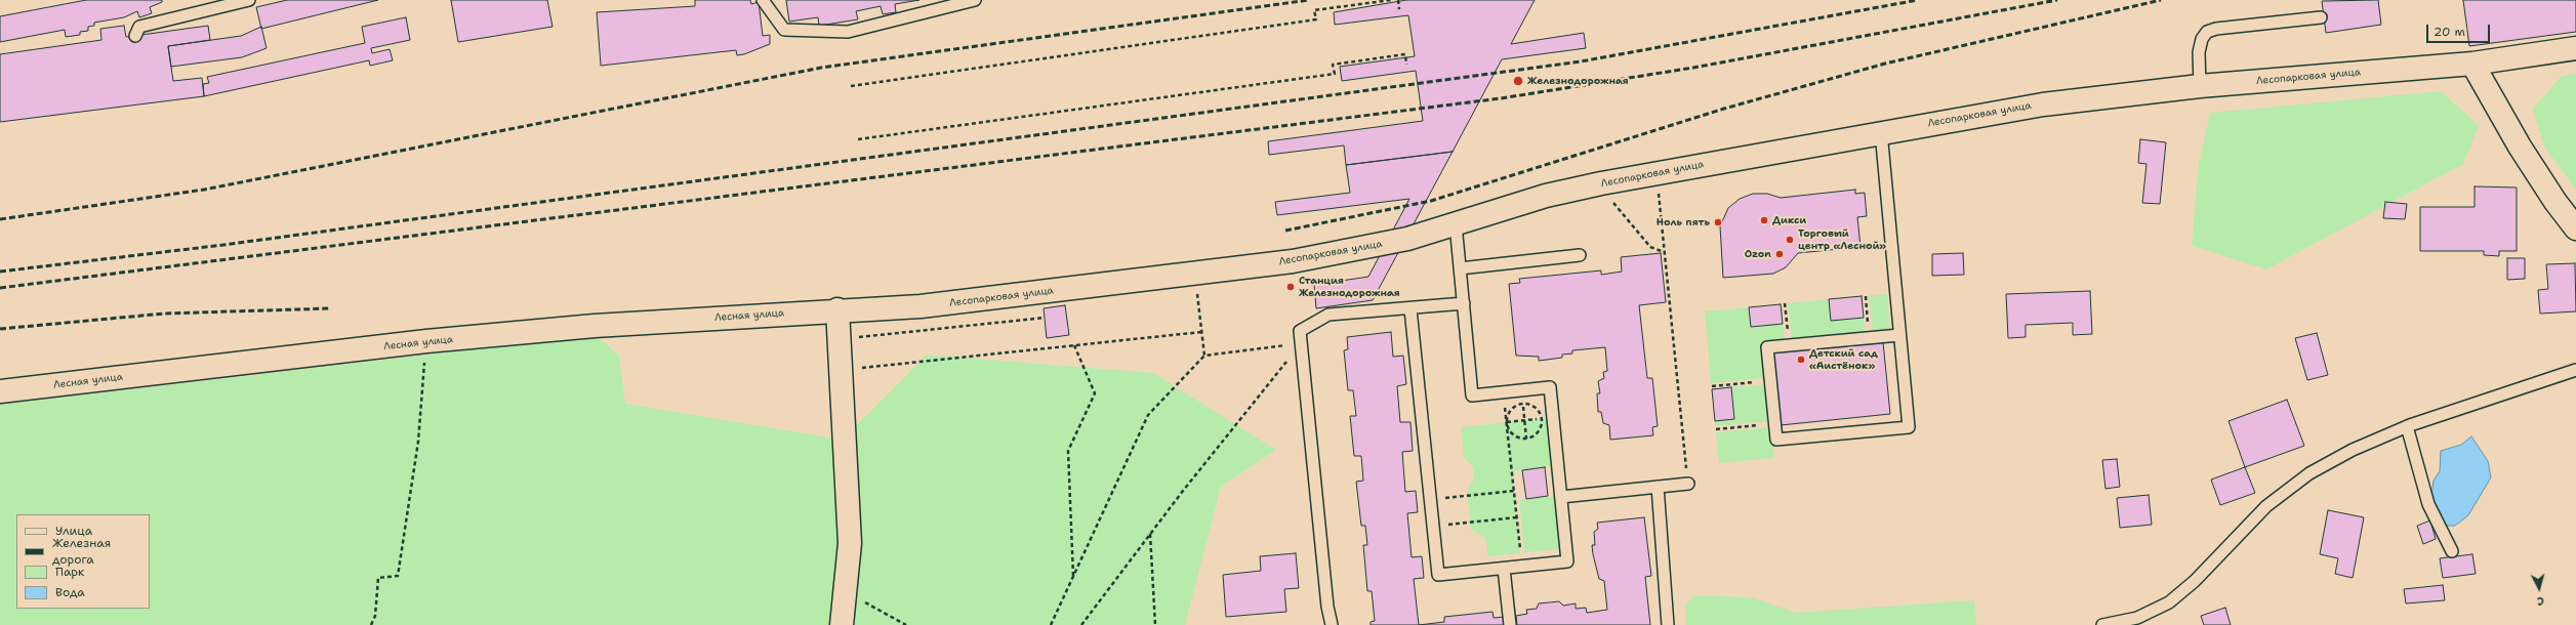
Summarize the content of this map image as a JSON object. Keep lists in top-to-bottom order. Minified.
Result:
{"streets":{"street":["Лесопарковая улица","Лесная улица"]},"crossings":[["Лесопарковая улица","Лесная улица"]],"places":["Железнодорожная","Дикси","Ноль пять","Торговый центр «Лесной»","Ozon","Станция Железнодорожная","Детский сад «Аистёнок»"],"legend":["Улица","Железная дорога","Парк","Вода"],"scale_bar":"20 m","north":"bottom"}
